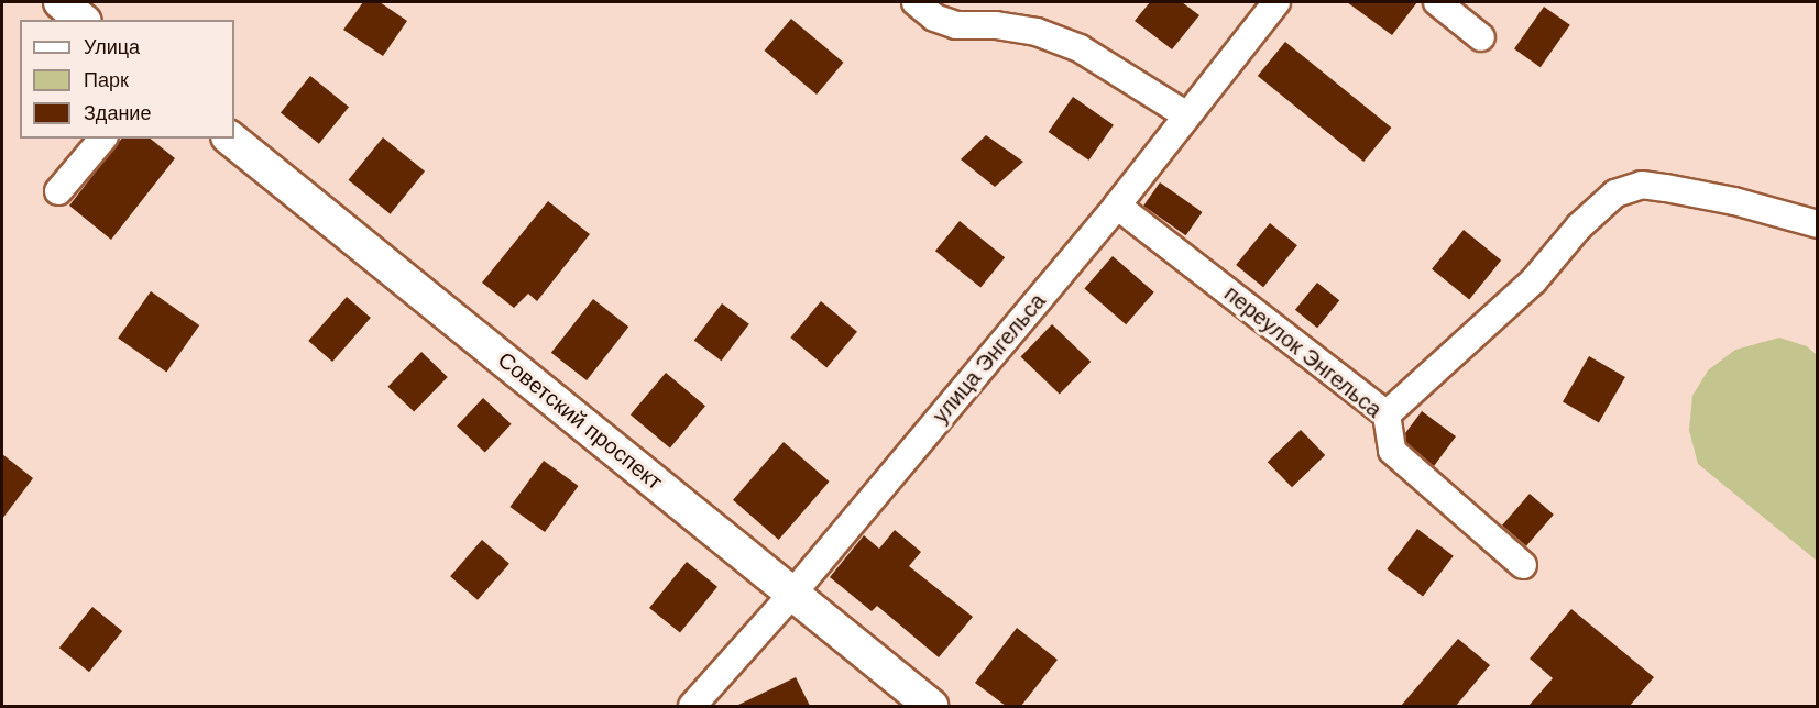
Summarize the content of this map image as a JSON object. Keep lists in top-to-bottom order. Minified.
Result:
{"streets":{"main road":["Советский проспект"],"street":["переулок Энгельса","улица Энгельса"]},"crossings":[["переулок Энгельса","улица Энгельса"],["улица Энгельса","Советский проспект"]],"legend":["Улица","Парк","Здание"]}
